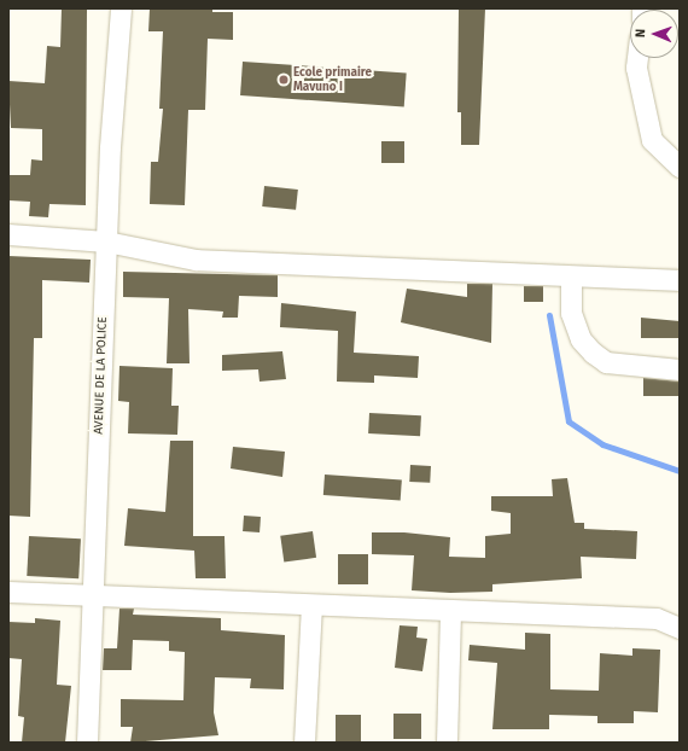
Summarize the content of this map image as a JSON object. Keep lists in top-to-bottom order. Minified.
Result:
{"streets":{"street":["AVENUE DE LA POLICE"]},"places":["Ecole primaire Mavuno I"],"north":"left"}
